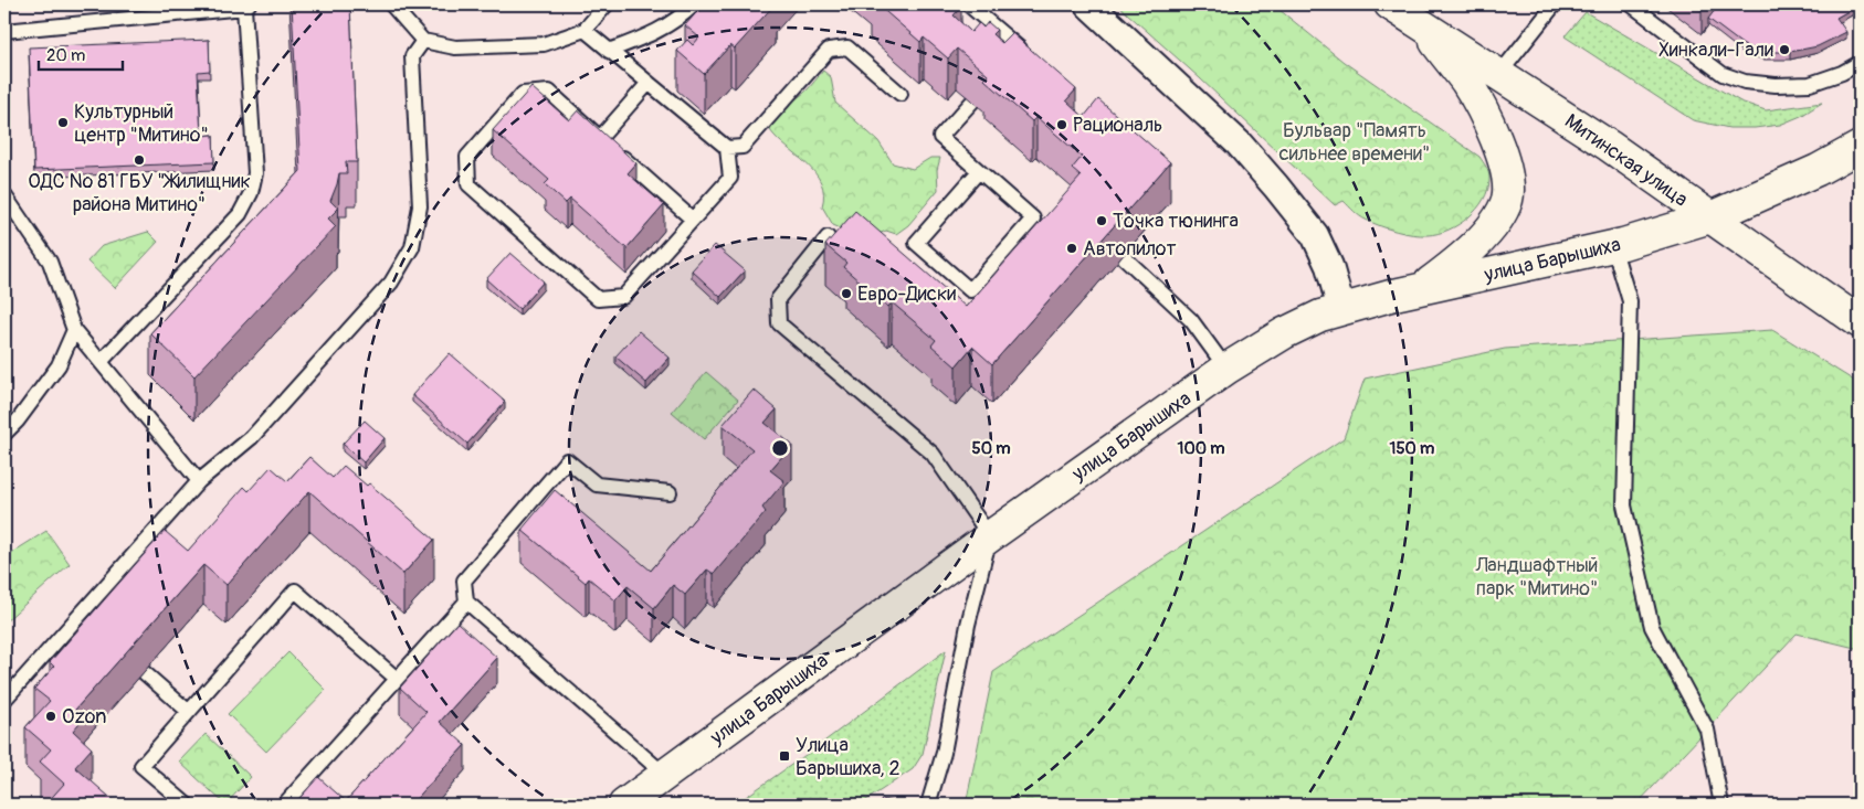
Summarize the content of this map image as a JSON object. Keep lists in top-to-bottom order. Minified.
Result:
{"streets":{"main road":["Митинская улица","улица Барышиха"]},"crossings":[["Митинская улица","улица Барышиха"]],"parks":["Бульвар \"Память сильнее времени\"","Ландшафтный парк \"Митино\""],"places":{"other":["Хинкали-Гали","Культурный центр \"Митино\"","Рациональ","ОДС № 81 ГБУ \"Жилищник района Митино\"","Точка тюнинга","Автопилот","Евро-Диски","Ozon"],"transit":["Улица Барышиха, 2"]},"scale_bar":"20 m","rings":["50 m","100 m","150 m"]}
